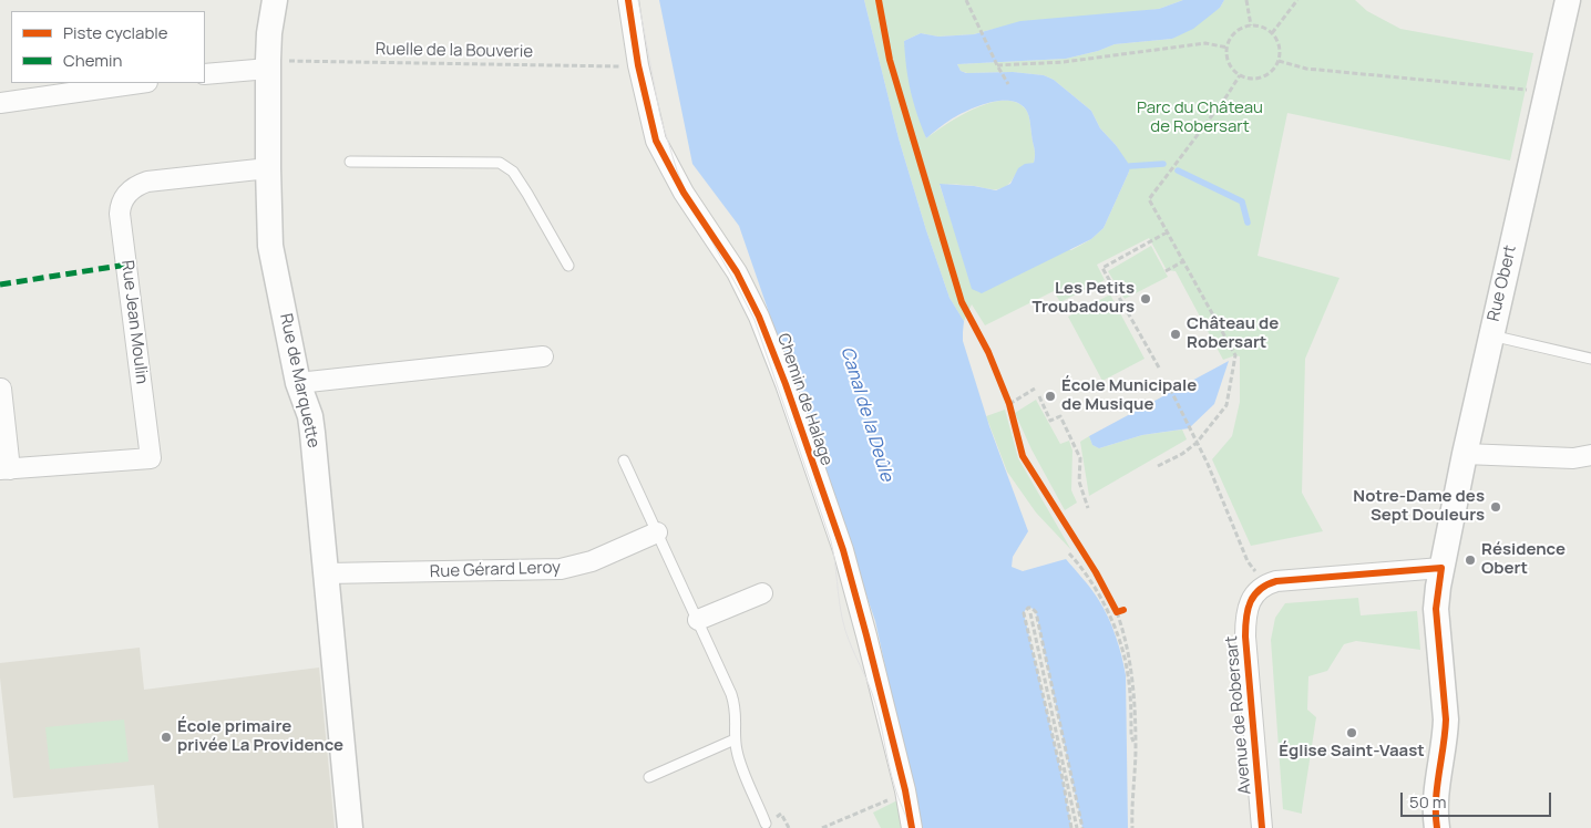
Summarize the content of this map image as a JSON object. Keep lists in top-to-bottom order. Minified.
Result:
{"streets":{"street":["Rue Obert","Rue Jean Moulin","Rue de Marquette","Chemin de Halage","Rue Gérard Leroy","Avenue de Robersart"],"path":["Ruelle de la Bouverie"]},"crossings":[["Ruelle de la Bouverie","Rue de Marquette"],["Ruelle de la Bouverie","Chemin de Halage"],["Rue Jean Moulin","Rue de Marquette"],["Rue de Marquette","Rue Gérard Leroy"]],"water":["Canal de la Deûle"],"parks":["Parc du Château de Robersart"],"places":["Les Petits Troubadours","Château de Robersart","École Municipale de Musique","Notre-Dame des Sept Douleurs","Résidence Obert","Église Saint-Vaast","École primaire privée La Providence"],"legend":["Piste cyclable","Chemin"],"scale_bar":"50 m"}
